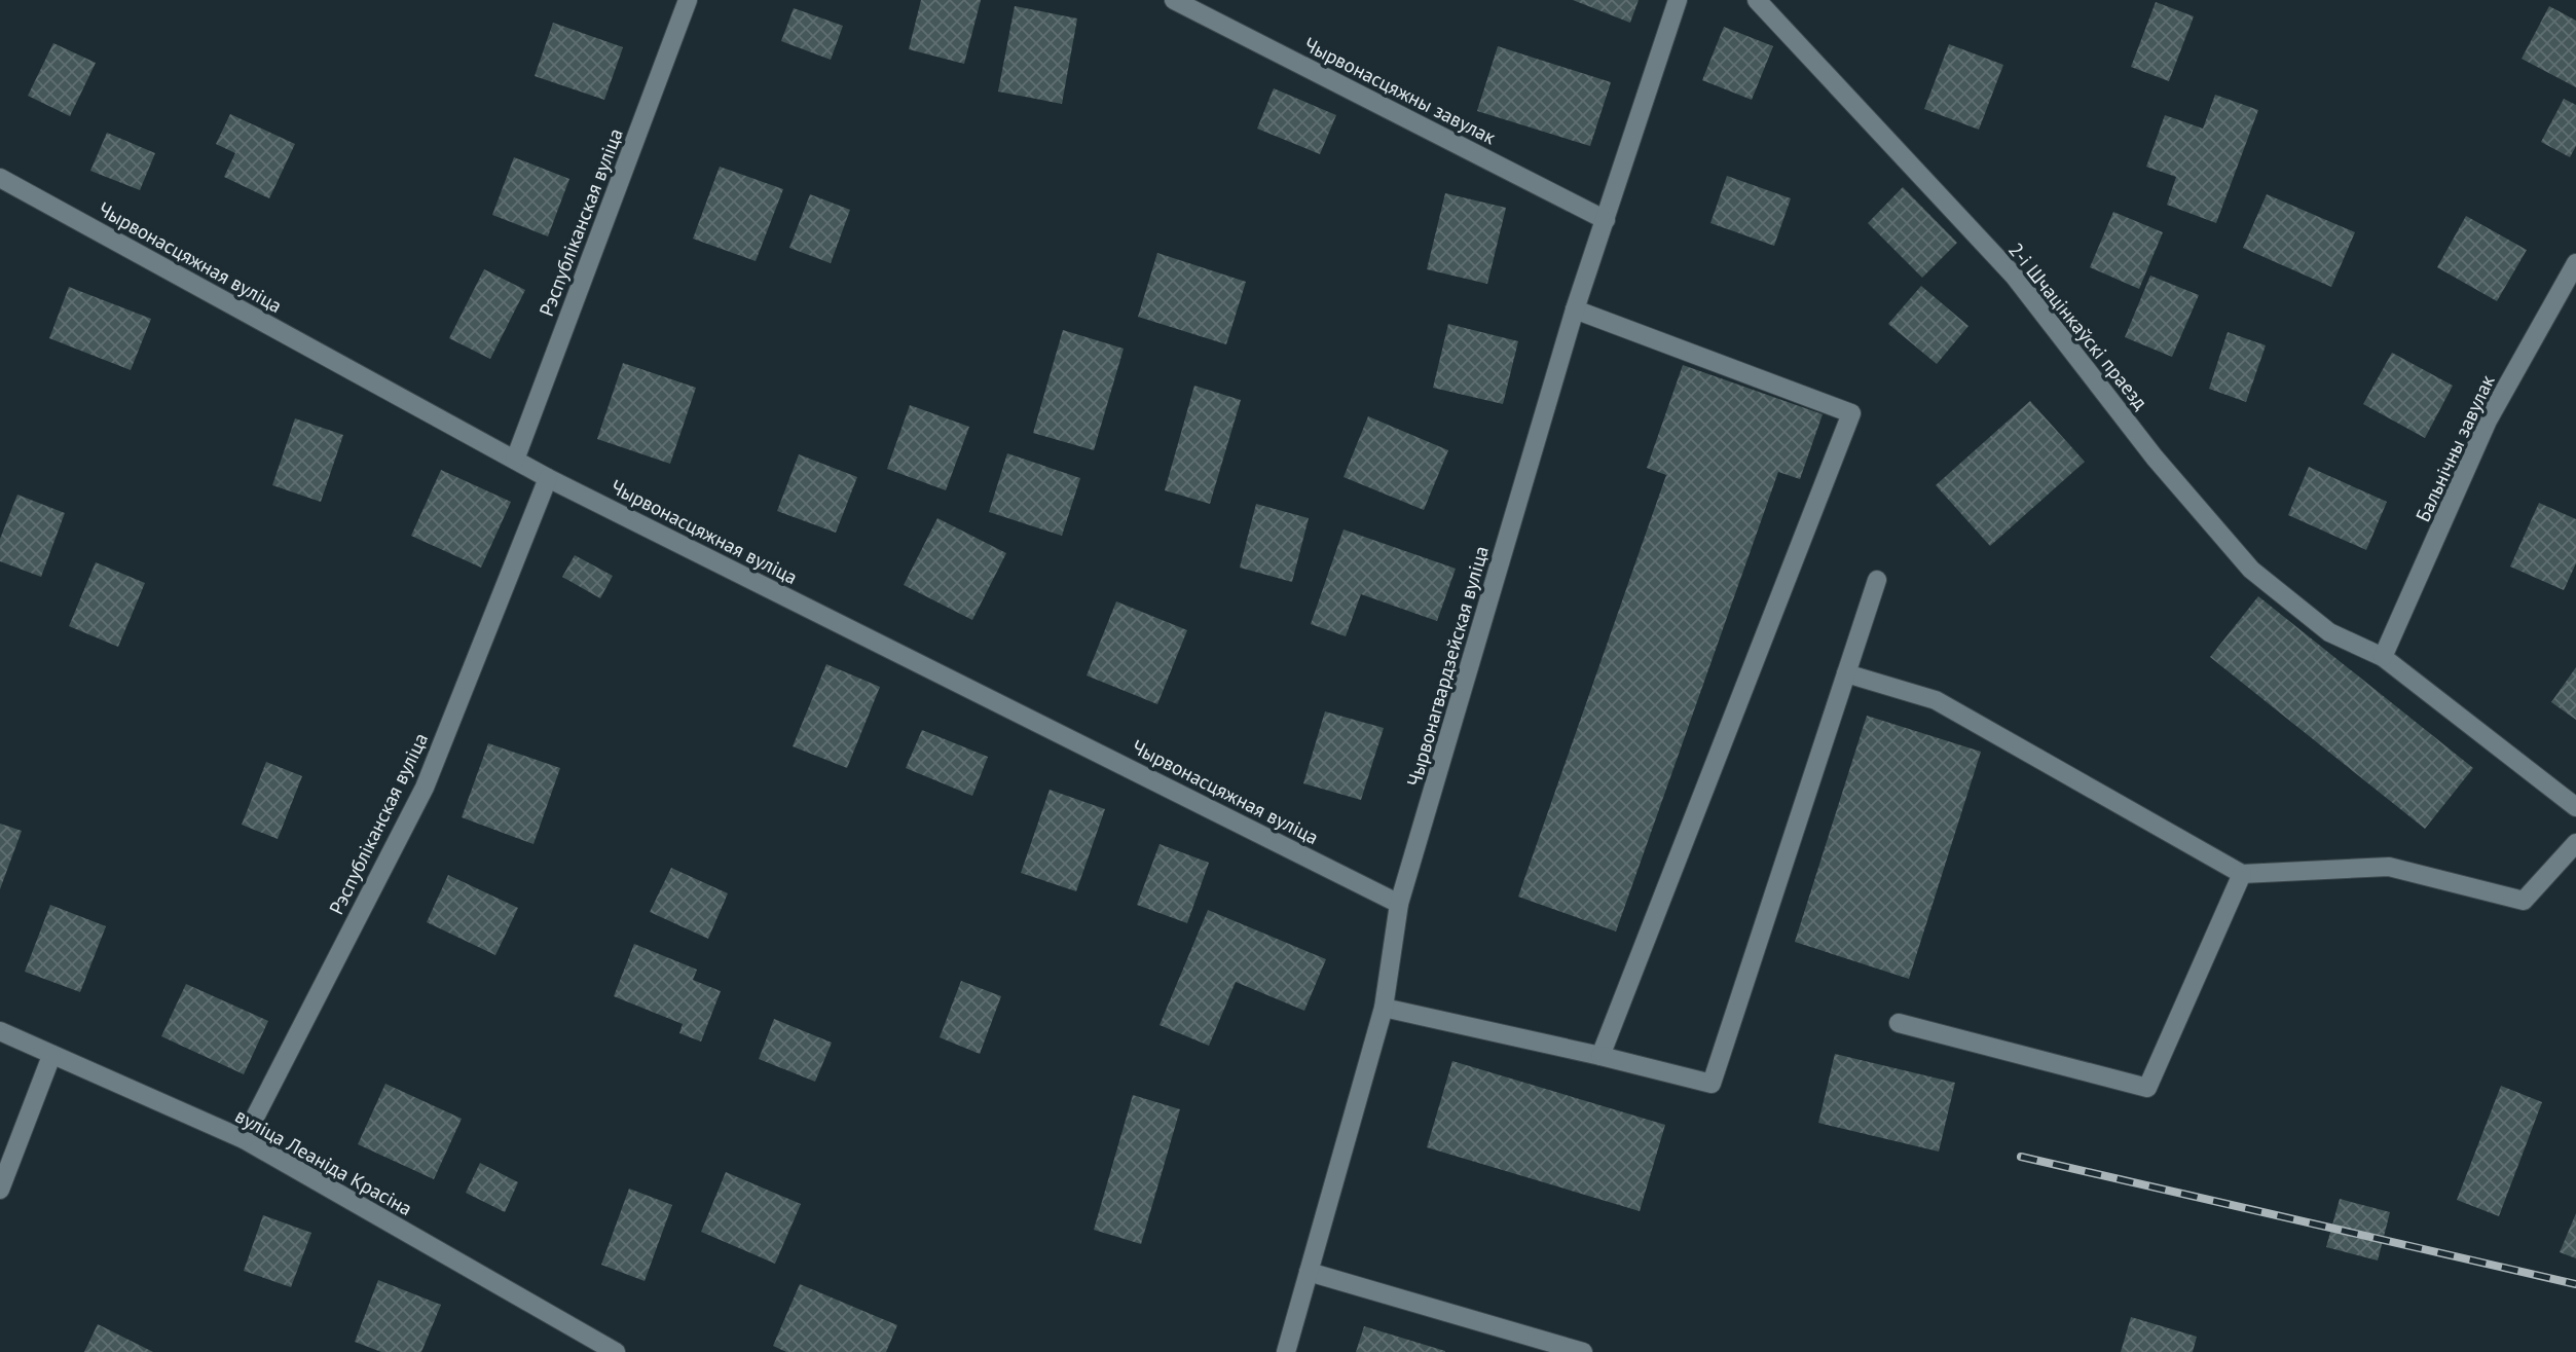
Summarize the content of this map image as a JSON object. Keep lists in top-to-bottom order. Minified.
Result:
{"streets":{"street":["Чырвонасцяжны завулак","Рэспубліканская вуліца","Чырвонасцяжная вуліца","2-і Шчацінкаўскі праезд","Бальнічны завулак","Чырвонагвардзейская вуліца","вуліца Леаніда Красіна"]},"crossings":[["Чырвонасцяжны завулак","Чырвонагвардзейская вуліца"],["Рэспубліканская вуліца","Чырвонасцяжная вуліца"],["Рэспубліканская вуліца","вуліца Леаніда Красіна"],["Чырвонасцяжная вуліца","Чырвонагвардзейская вуліца"],["2-і Шчацінкаўскі праезд","Бальнічны завулак"]]}
